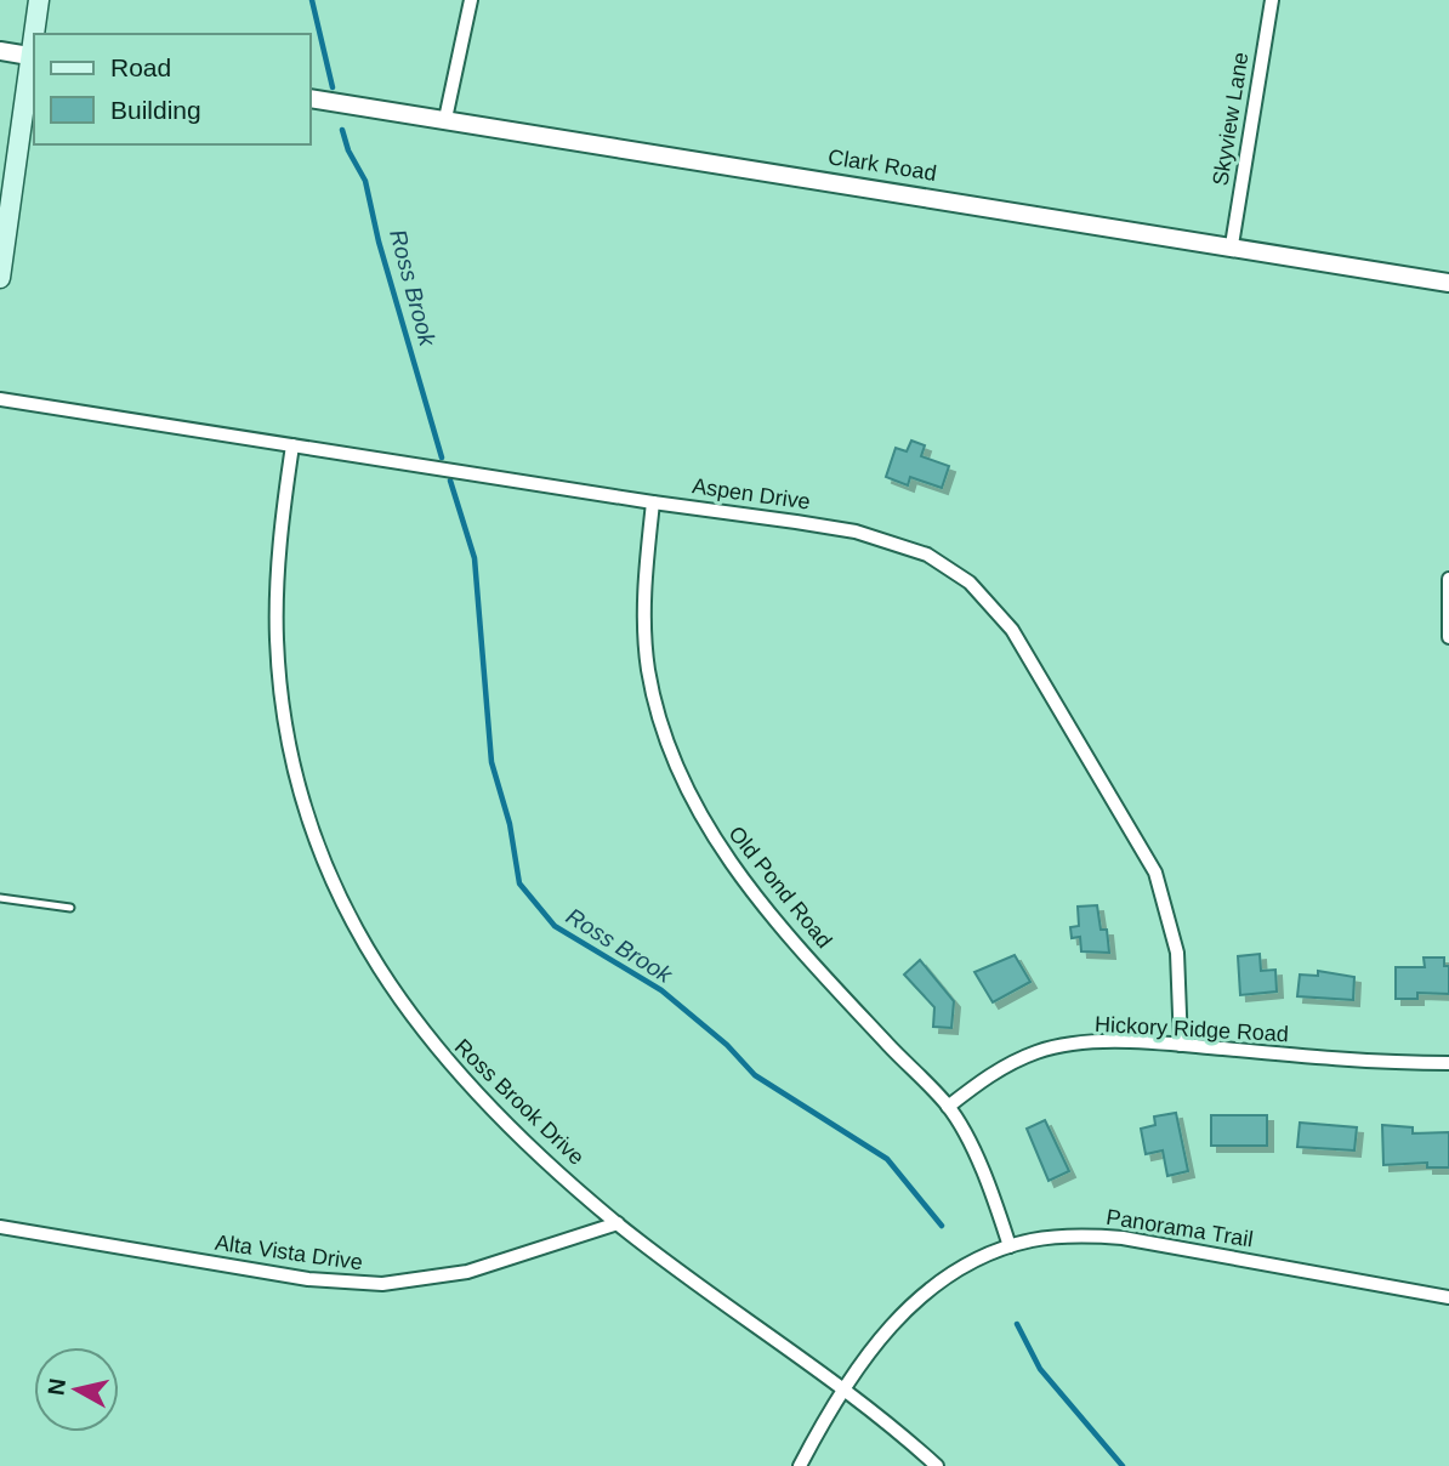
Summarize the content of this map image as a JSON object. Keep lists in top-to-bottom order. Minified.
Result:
{"streets":{"street":["Skyview Lane","Clark Road","Aspen Drive","Old Pond Road","Hickory Ridge Road","Ross Brook Drive","Panorama Trail","Alta Vista Drive"]},"crossings":[["Skyview Lane","Clark Road"],["Aspen Drive","Old Pond Road"],["Aspen Drive","Hickory Ridge Road"],["Aspen Drive","Ross Brook Drive"],["Old Pond Road","Hickory Ridge Road"],["Old Pond Road","Panorama Trail"],["Ross Brook Drive","Panorama Trail"],["Ross Brook Drive","Alta Vista Drive"]],"water":["Ross Brook"],"legend":["Road","Building"],"north":"left"}
